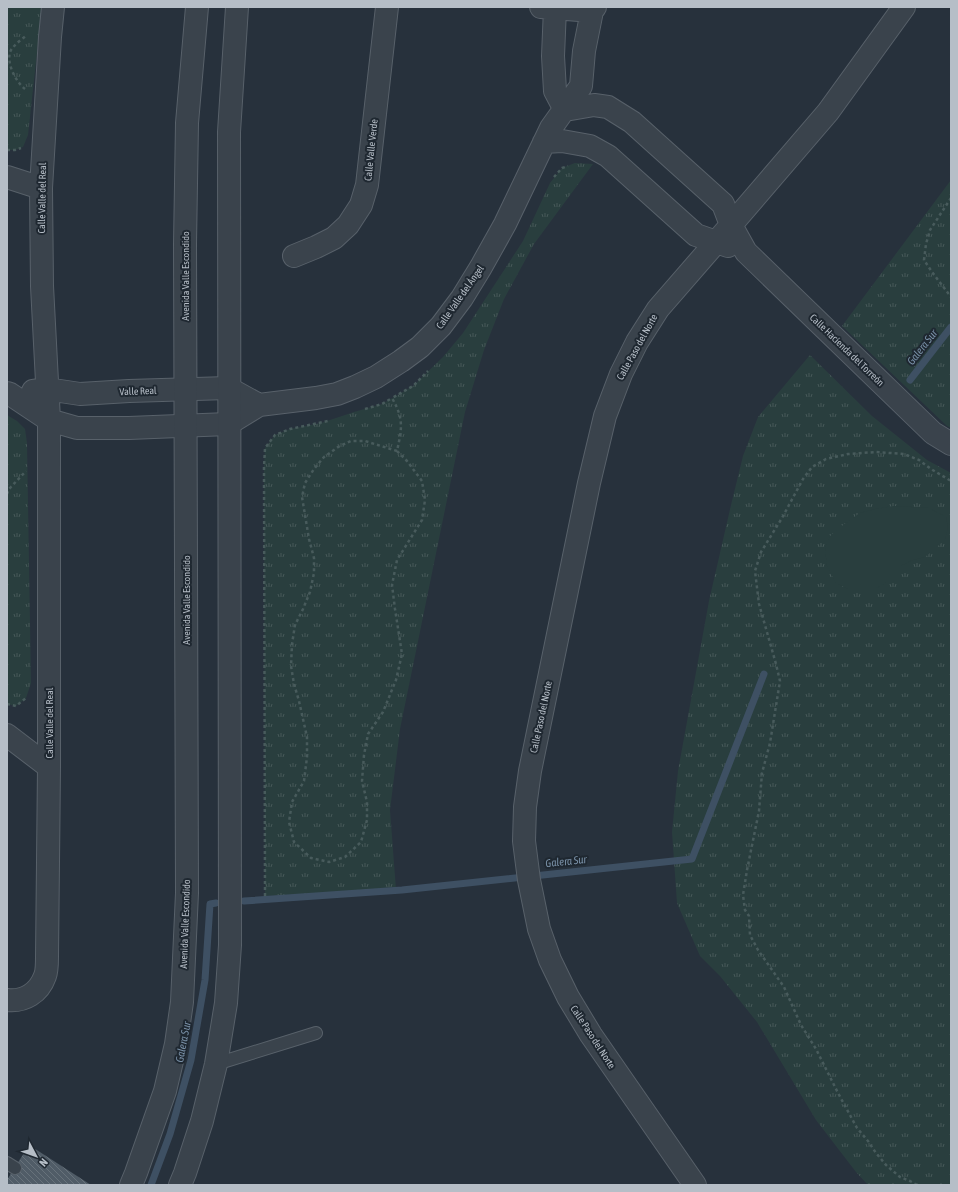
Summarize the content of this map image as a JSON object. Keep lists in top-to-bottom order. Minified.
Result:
{"streets":{"street":["Calle Valle Verde","Calle Valle del Real","Avenida Valle Escondido","Calle Valle del Ángel","Calle Paso del Norte","Calle Hacienda del Torreón","Valle Real"]},"crossings":[["Calle Valle del Real","Valle Real"],["Avenida Valle Escondido","Calle Valle del Ángel"],["Avenida Valle Escondido","Valle Real"],["Calle Valle del Ángel","Calle Hacienda del Torreón"],["Calle Paso del Norte","Calle Hacienda del Torreón"]],"water":["Galera Sur"],"north":"bottom right"}
